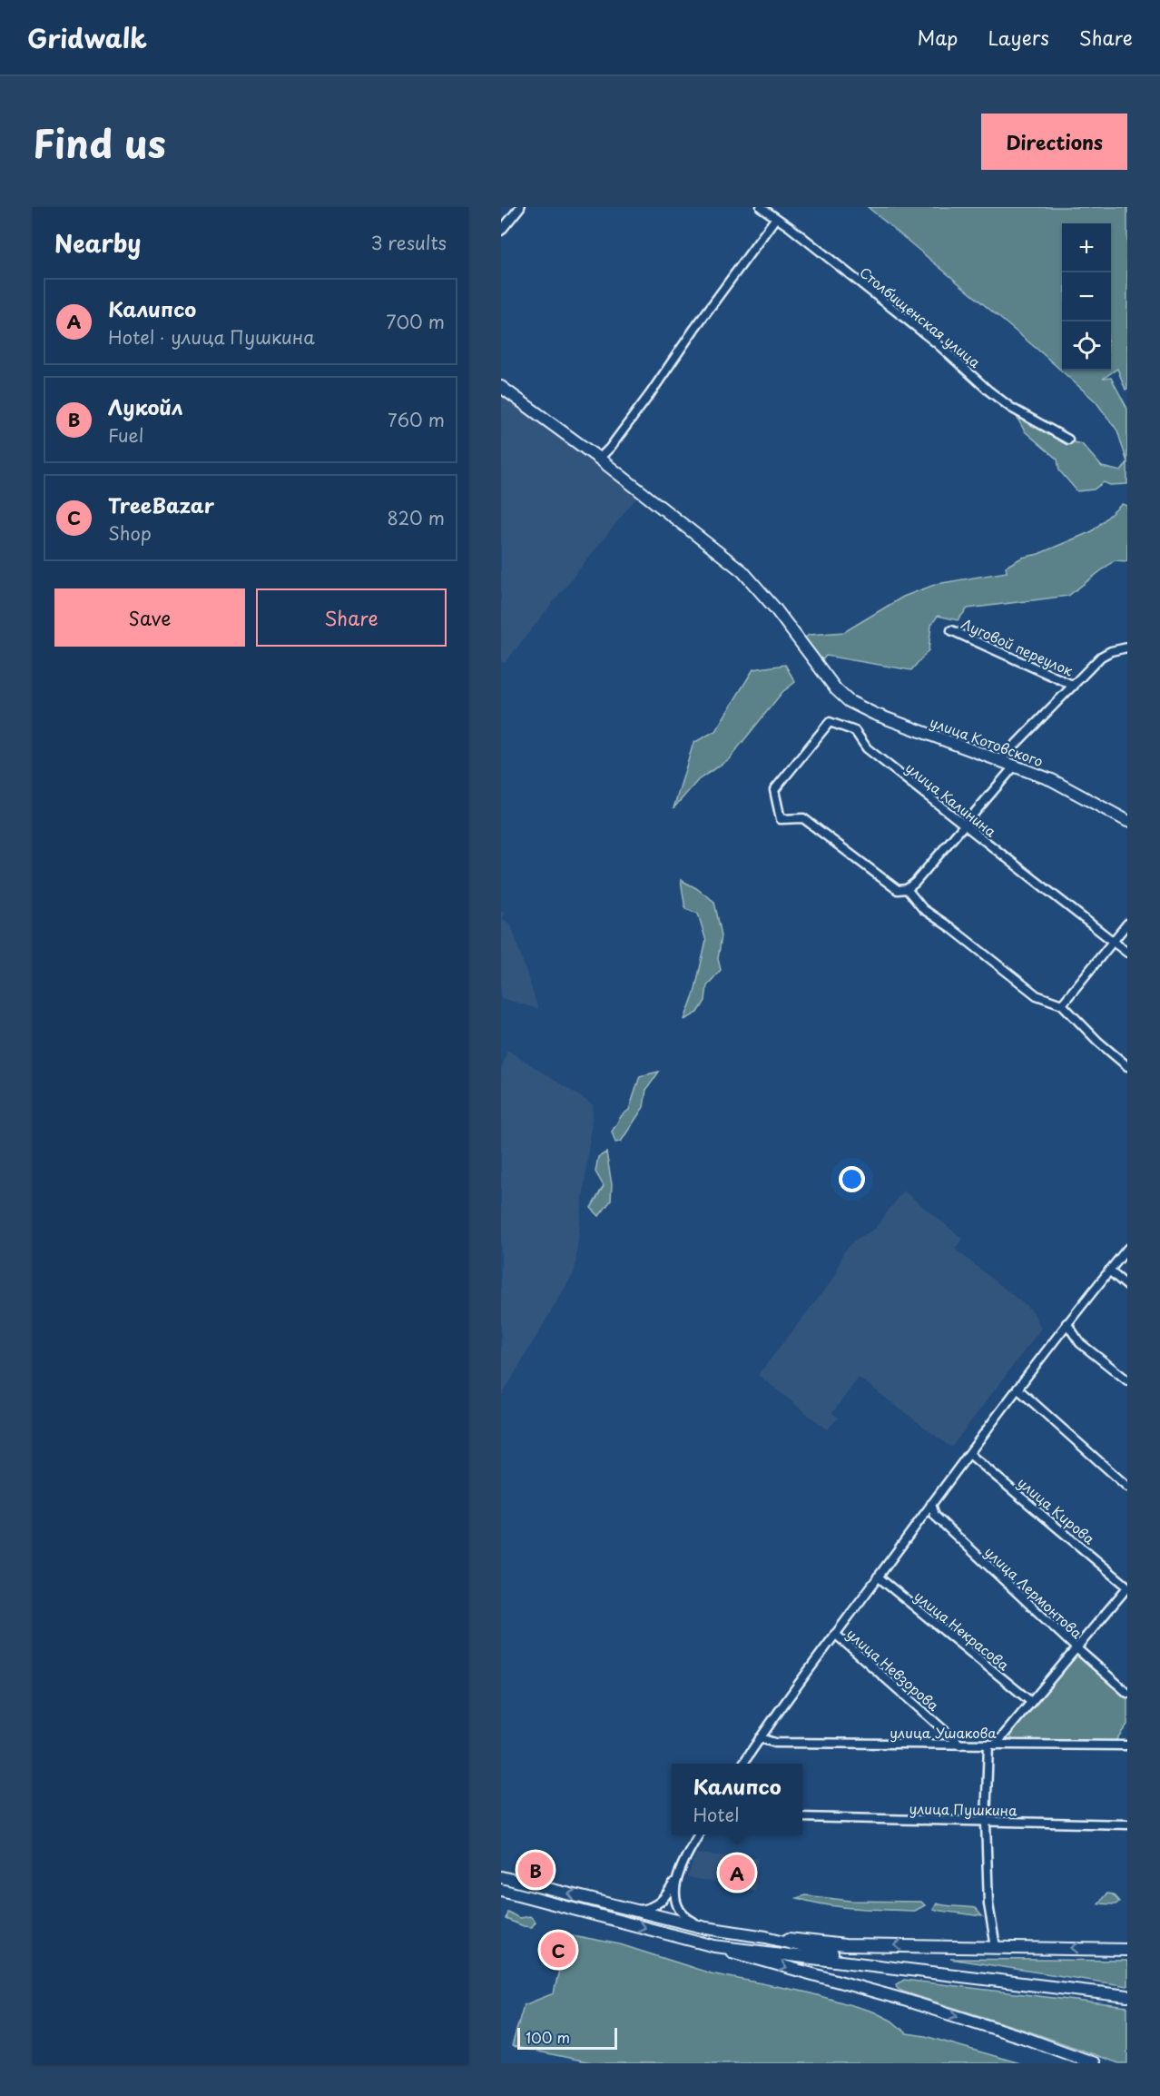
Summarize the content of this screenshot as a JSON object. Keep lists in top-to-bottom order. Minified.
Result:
{"streets":{"main road":["улица Котовского"],"street":["Столбищенская улица","Луговой переулок","улица Калинина","улица Кирова","улица Лермонтова","улица Некрасова","улица Невзорова","улица Ушакова","улица Пушкина"]},"crossings":[["улица Невзорова","улица Ушакова"]],"scale_bar":"100 m","page":{"header":"Gridwalk","nav":["Map","Layers","Share"],"title":"Find us","buttons":["Directions",["Save","Share"]],"heading":["Nearby","3 results"],"map_buttons":["+","−"],"list":[{"mark":"A","name":"Калипсо","note":"Hotel · улица Пушкина","value":"700 m"},{"mark":"B","name":"Лукойл","note":"Fuel","value":"760 m"},{"mark":"C","name":"TreeBazar","note":"Shop","value":"820 m"}],"popup":["Калипсо","Hotel"],"pins":["B","A","C"],"scale":"100 m"}}
